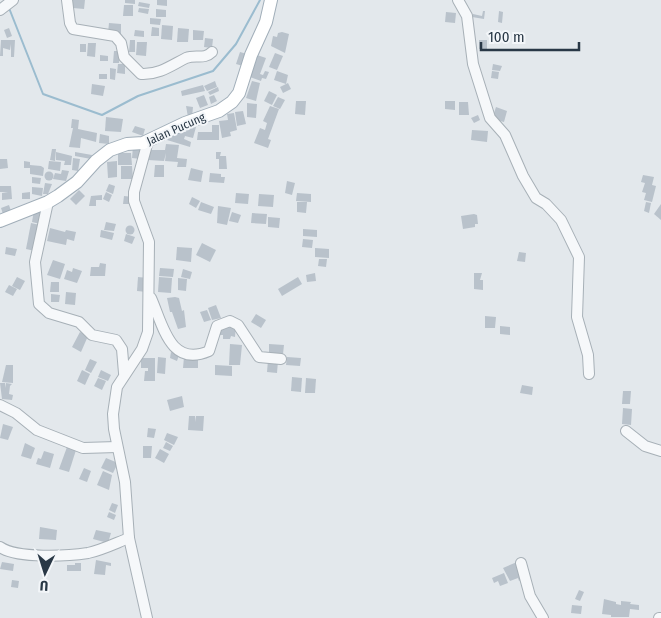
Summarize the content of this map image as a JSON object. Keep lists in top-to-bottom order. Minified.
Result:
{"streets":{"main road":["Jalan Pucung"]},"scale_bar":"100 m","north":"bottom"}
